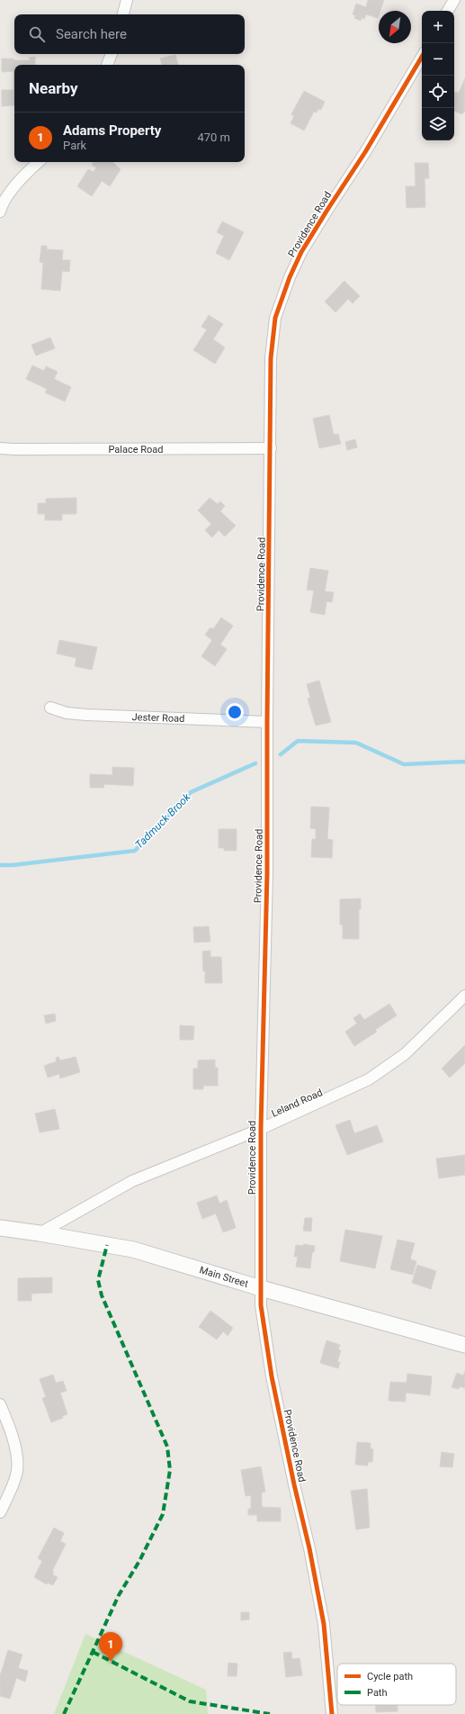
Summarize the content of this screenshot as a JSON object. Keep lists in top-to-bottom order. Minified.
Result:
{"streets":{"main road":["Main Street"],"street":["Providence Road","Palace Road","Jester Road","Leland Road"]},"crossings":[["Providence Road","Palace Road"],["Providence Road","Jester Road"],["Providence Road","Leland Road"],["Providence Road","Main Street"],["Leland Road","Main Street"]],"water":["Tadmuck Brook"],"legend":["Cycle path","Path"],"north":"bottom left","page":{"map_buttons":["+","−"],"search":"Search here","heading":"Nearby","list":[{"mark":"1","name":"Adams Property","note":"Park","value":"470 m"}],"pins":"1"}}
